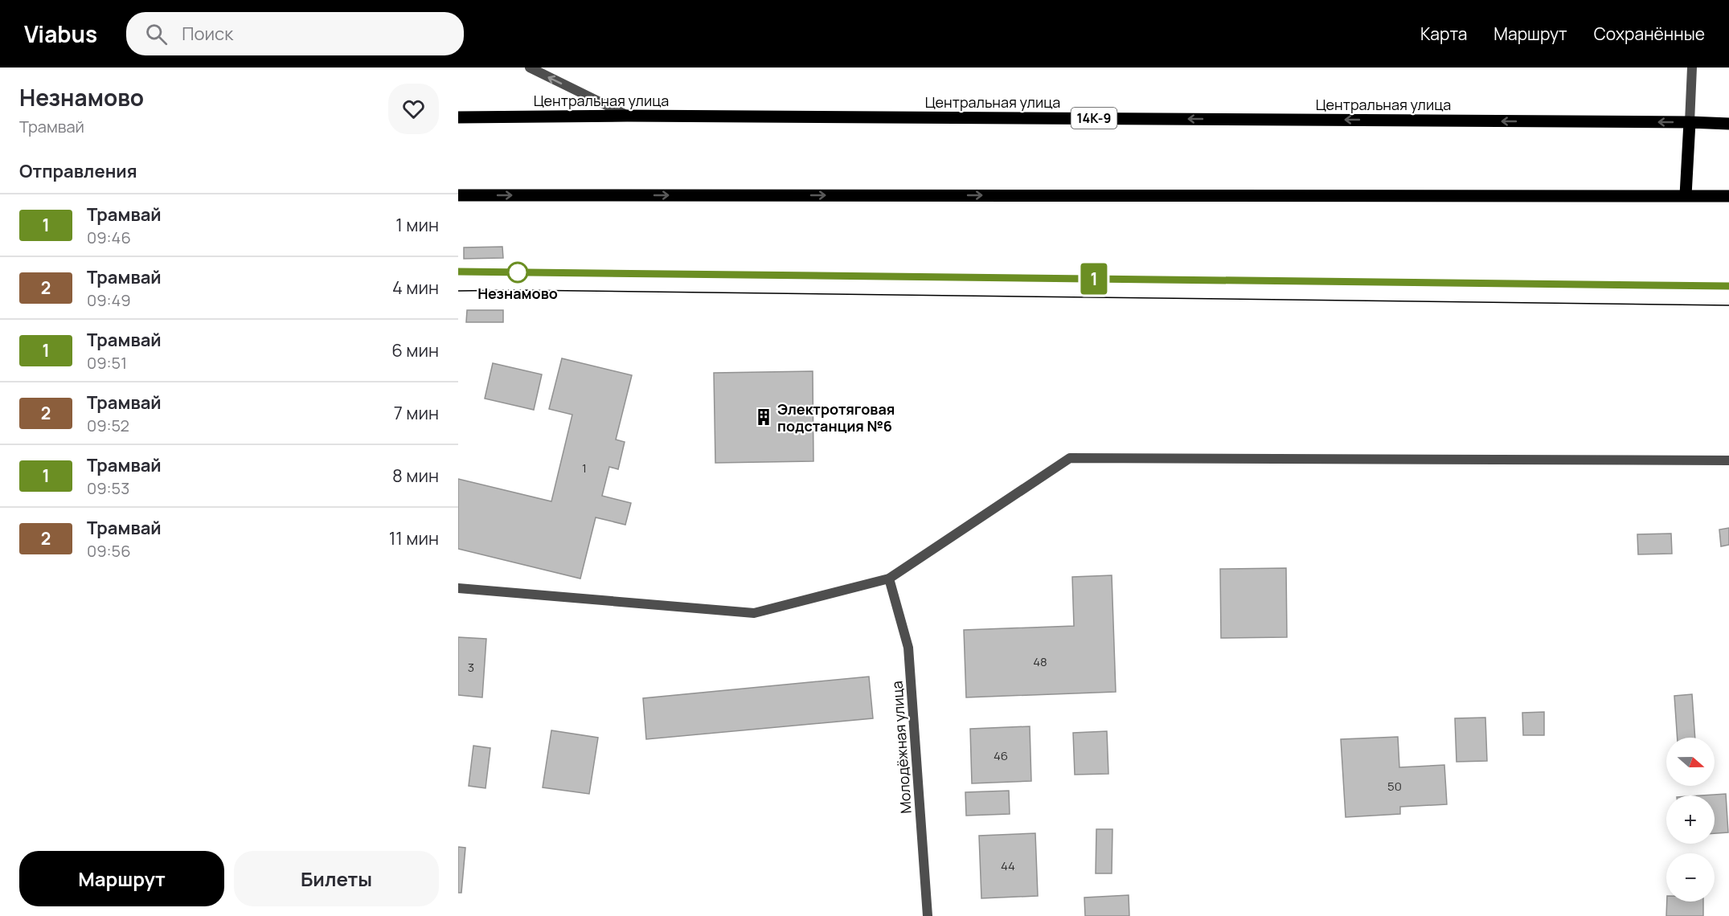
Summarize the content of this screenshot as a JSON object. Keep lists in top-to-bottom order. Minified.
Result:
{"streets":{"main road":["Центральная улица","14К-9"],"street":["Молодёжная улица"]},"places":{"other":["Незнамово"],"building":["Электротяговая подстанция №6"]},"lines":["tram line 1"],"house_numbers":["1","48","3","46","50","44"],"north":"right","page":{"header":"Viabus","search":"Поиск","nav":["Карта","Маршрут","Сохранённые"],"heading":[["Незнамово","Трамвай"],"Отправления"],"on_map":"1","list":[{"mark":"1","name":"Трамвай","note":"09:46","value":"1 мин"},{"mark":"2","name":"Трамвай","note":"09:49","value":"4 мин"},{"mark":"1","name":"Трамвай","note":"09:51","value":"6 мин"},{"mark":"2","name":"Трамвай","note":"09:52","value":"7 мин"},{"mark":"1","name":"Трамвай","note":"09:53","value":"8 мин"},{"mark":"2","name":"Трамвай","note":"09:56","value":"11 мин"}],"map_buttons":["+","−"],"buttons":["Маршрут","Билеты"]}}
